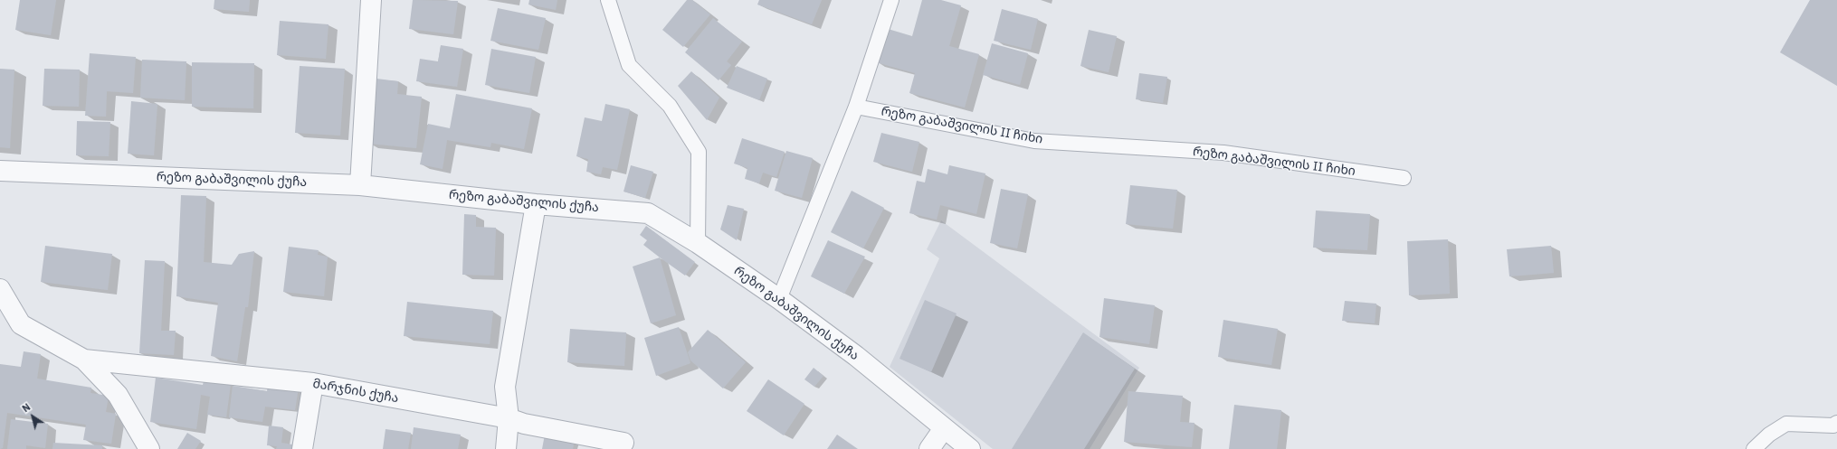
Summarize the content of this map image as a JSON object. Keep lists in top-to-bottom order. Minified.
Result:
{"streets":{"street":["რეზო გაბაშვილის ქუჩა","მარჯნის ქუჩა"],"lane":["რეზო გაბაშვილის II ჩიხი"]},"north":"top left"}
